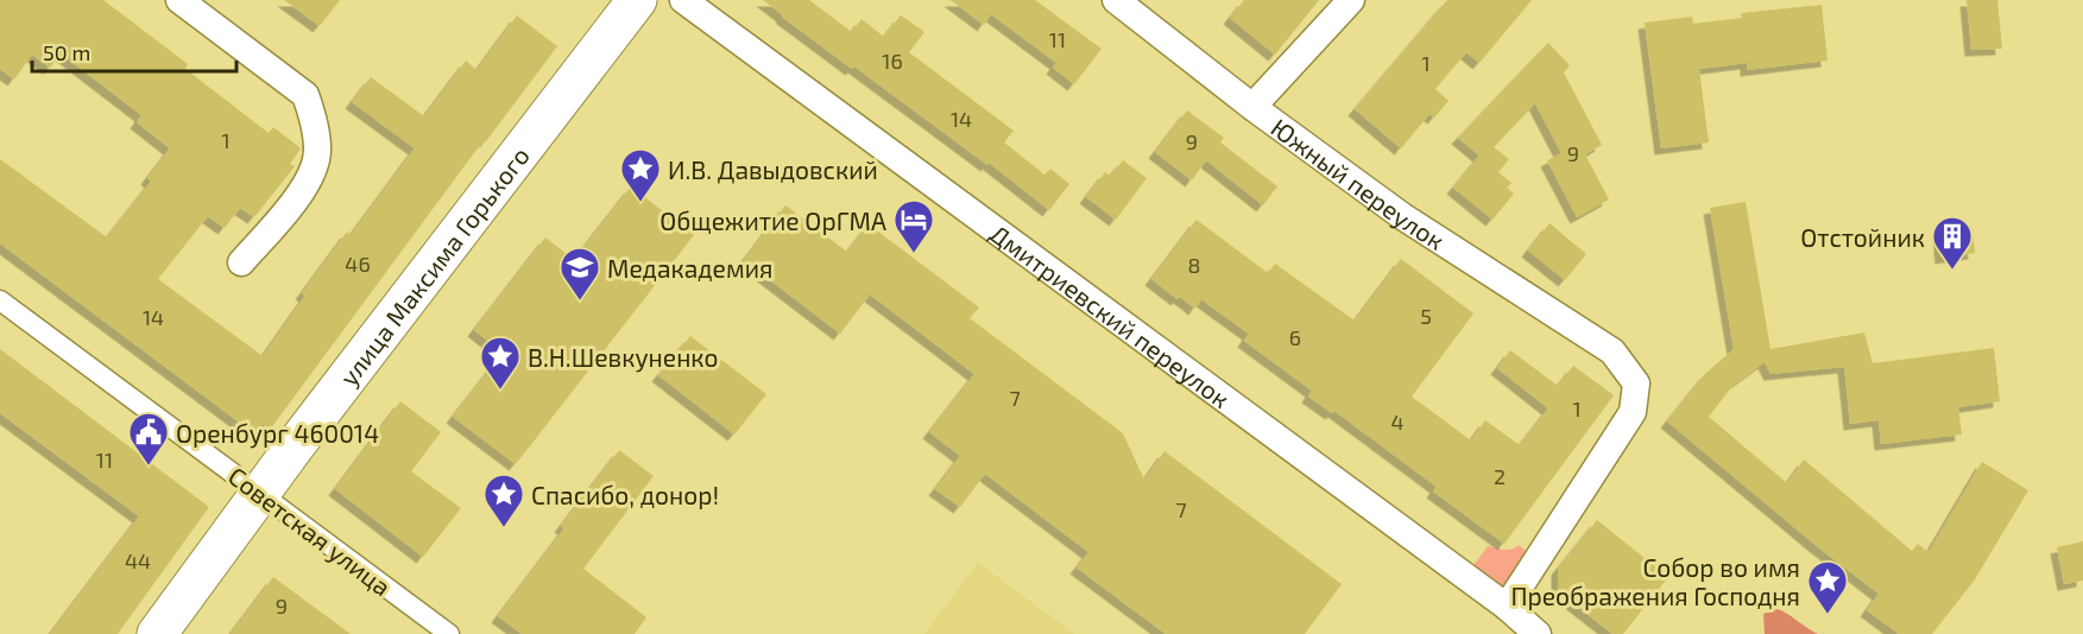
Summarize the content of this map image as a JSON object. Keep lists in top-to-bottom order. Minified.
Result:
{"streets":{"main road":["улица Максима Горького"],"street":["Южный переулок","Дмитриевский переулок","Советская улица"]},"crossings":[["Южный переулок","Дмитриевский переулок"],["улица Максима Горького","Советская улица"]],"places":{"place":["И.В. Давыдовский","В.Н.Шевкуненко","Спасибо, донор!","Собор во имя Преображения Господня"],"hotel":["Общежитие ОрГМА"],"building":["Отстойник"],"school or university":["Медакадемия"],"public building":["Оренбург 460014"]},"house_numbers":["11","16","1","14","1","9","9","46","8","5","14","6","7","1","4","11","2","7","44","9"],"scale_bar":"50 m"}
